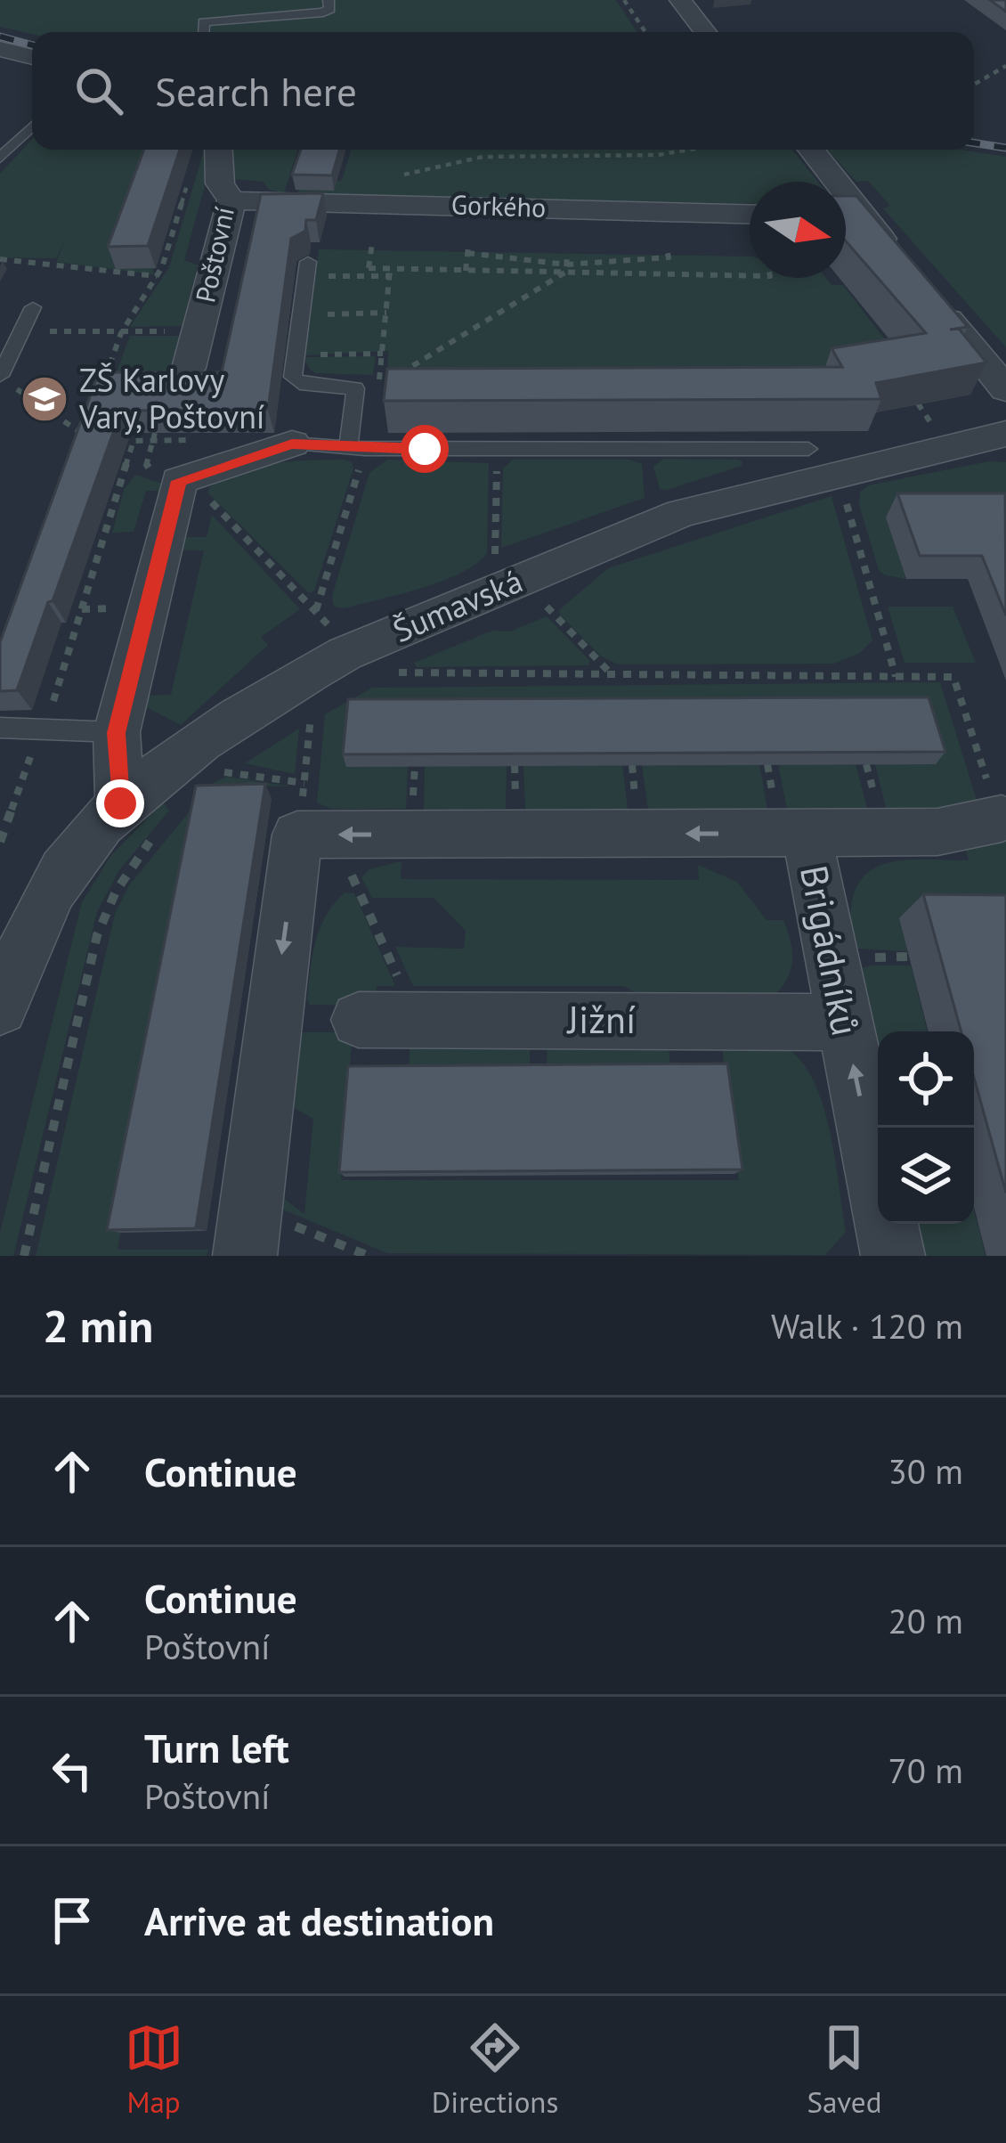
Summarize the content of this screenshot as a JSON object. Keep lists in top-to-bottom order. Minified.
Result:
{"streets":{"street":["Gorkého","Poštovní","Šumavská","Brigádníků","Jižní"]},"crossings":[["Gorkého","Poštovní"],["Brigádníků","Jižní"]],"one_way":["Brigádníků"],"places":{"school or university":["ZŠ Karlovy Vary, Poštovní"]},"north":"right","page":{"search":"Search here","heading":["2 min","Walk · 120 m"],"list":[["Continue","30 m"],["Continue","Poštovní","20 m"],["Turn left","Poštovní","70 m"],"Arrive at destination"],"nav":["Map","Directions","Saved"]}}
